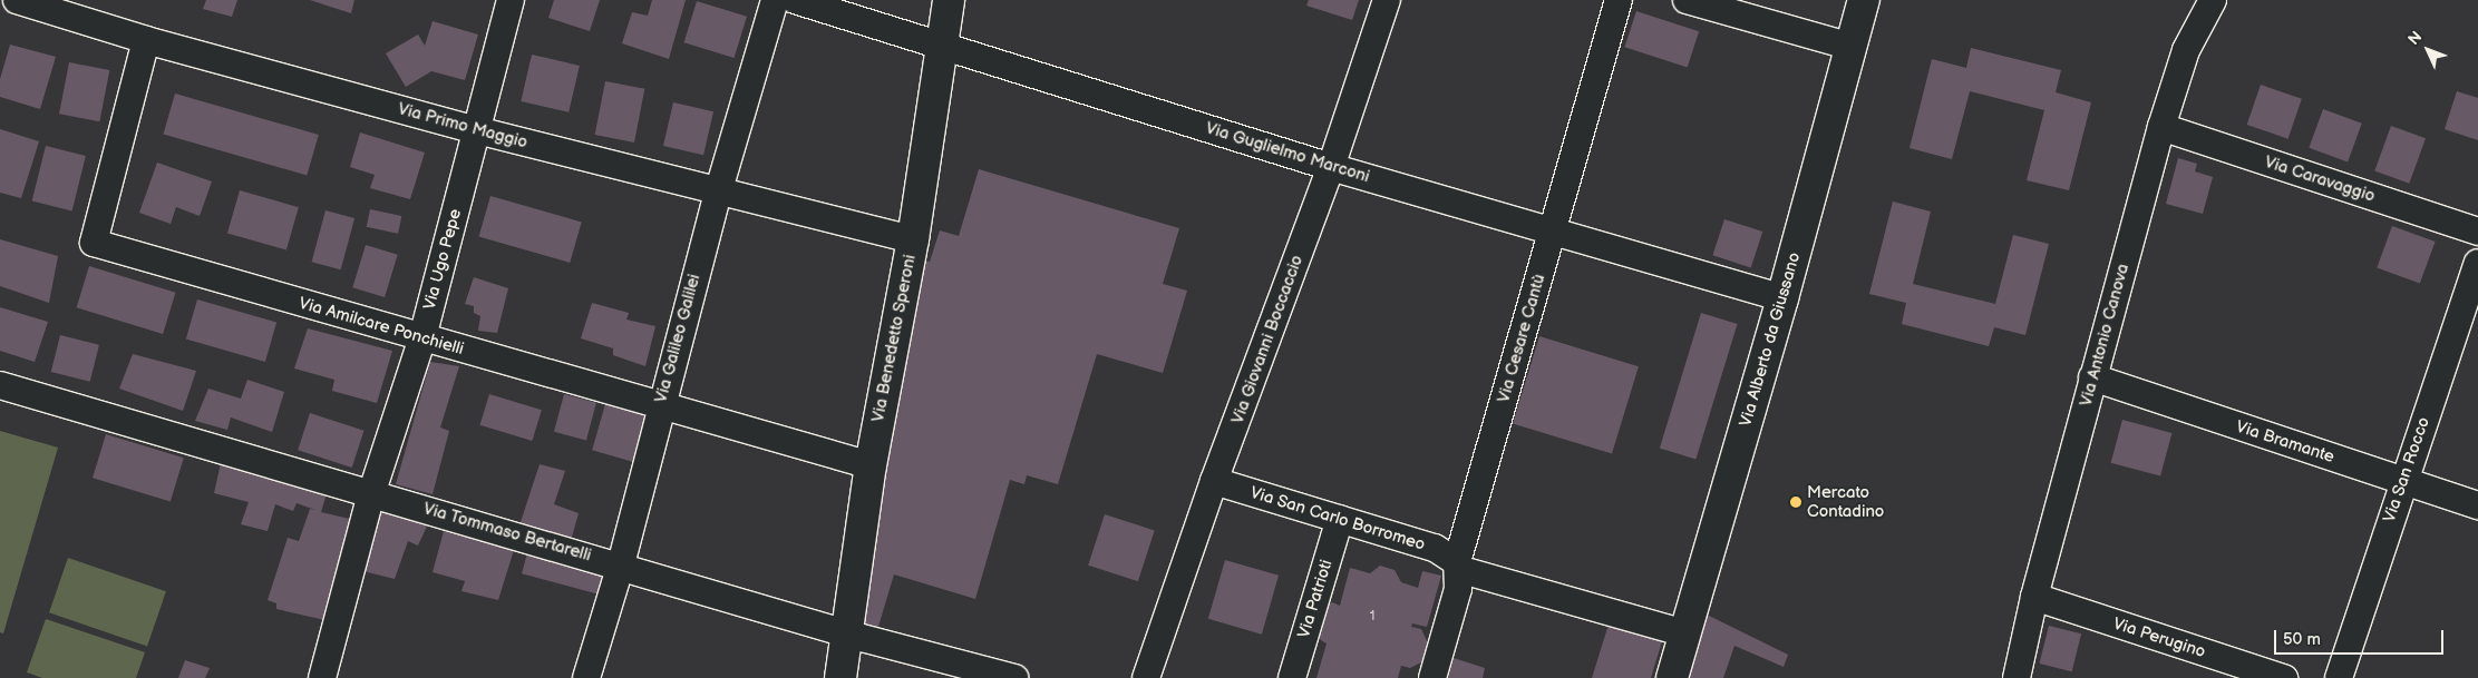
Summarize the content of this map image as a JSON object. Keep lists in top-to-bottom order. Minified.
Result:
{"streets":{"street":["Via Primo Maggio","Via Guglielmo Marconi","Via Caravaggio","Via Ugo Pepe","Via Amilcare Ponchielli","Via Antonio Canova","Via Galileo Galilei","Via Benedetto Speroni","Via Cesare Cantù","Via Giovanni Boccaccio","Via Alberto da Giussano","Via Bramante","Via San Rocco","Via San Carlo Borromeo","Via Tommaso Bertarelli","Via Patrioti","Via Perugino"]},"crossings":[["Via Primo Maggio","Via Ugo Pepe"],["Via Primo Maggio","Via Amilcare Ponchielli"],["Via Primo Maggio","Via Galileo Galilei"],["Via Primo Maggio","Via Benedetto Speroni"],["Via Guglielmo Marconi","Via Benedetto Speroni"],["Via Guglielmo Marconi","Via Cesare Cantù"],["Via Guglielmo Marconi","Via Giovanni Boccaccio"],["Via Guglielmo Marconi","Via Alberto da Giussano"],["Via Caravaggio","Via Antonio Canova"],["Via Ugo Pepe","Via Amilcare Ponchielli"],["Via Ugo Pepe","Via Tommaso Bertarelli"],["Via Amilcare Ponchielli","Via Galileo Galilei"],["Via Amilcare Ponchielli","Via Benedetto Speroni"],["Via Antonio Canova","Via Bramante"],["Via Antonio Canova","Via Perugino"],["Via Galileo Galilei","Via Tommaso Bertarelli"],["Via Benedetto Speroni","Via Tommaso Bertarelli"],["Via Cesare Cantù","Via San Carlo Borromeo"],["Via Giovanni Boccaccio","Via San Carlo Borromeo"],["Via Alberto da Giussano","Via San Carlo Borromeo"],["Via Bramante","Via San Rocco"],["Via San Carlo Borromeo","Via Patrioti"]],"places":["Mercato Contadino"],"house_numbers":["1"],"scale_bar":"50 m","north":"top left"}
